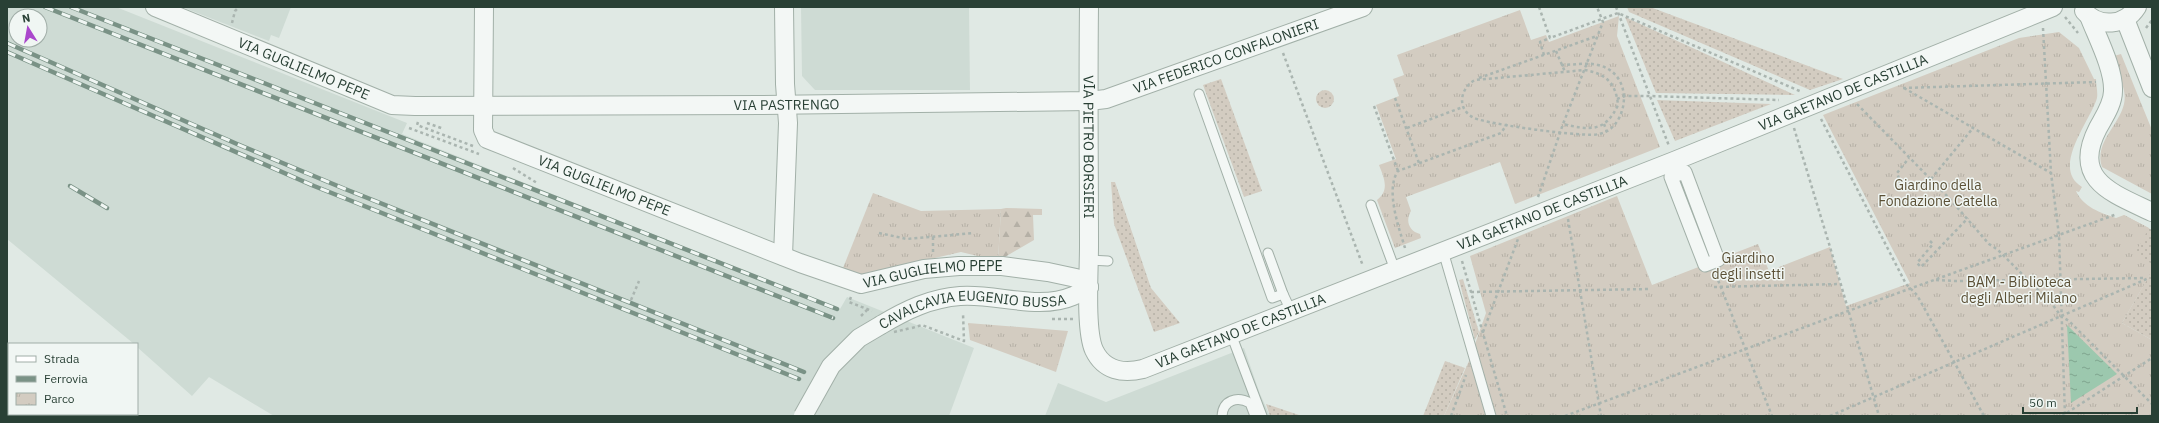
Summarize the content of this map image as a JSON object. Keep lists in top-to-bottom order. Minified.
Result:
{"streets":{"street":["VIA FEDERICO CONFALONIERI","VIA GUGLIELMO PEPE","VIA GAETANO DE CASTILLIA","VIA PASTRENGO","VIA PIETRO BORSIERI","CAVALCAVIA EUGENIO BUSSA"]},"crossings":[["VIA FEDERICO CONFALONIERI","VIA PASTRENGO"],["VIA FEDERICO CONFALONIERI","VIA PIETRO BORSIERI"],["VIA GUGLIELMO PEPE","VIA GAETANO DE CASTILLIA"],["VIA GUGLIELMO PEPE","VIA PASTRENGO"],["VIA GUGLIELMO PEPE","VIA PIETRO BORSIERI"],["VIA GUGLIELMO PEPE","CAVALCAVIA EUGENIO BUSSA"],["VIA GAETANO DE CASTILLIA","VIA PIETRO BORSIERI"],["VIA GAETANO DE CASTILLIA","CAVALCAVIA EUGENIO BUSSA"],["VIA PASTRENGO","VIA PIETRO BORSIERI"],["VIA PIETRO BORSIERI","CAVALCAVIA EUGENIO BUSSA"]],"parks":["Giardino della Fondazione Catella","Giardino degli insetti","BAM - Biblioteca degli Alberi Milano"],"legend":["Strada","Ferrovia","Parco"],"scale_bar":"50 m","north":"top"}
